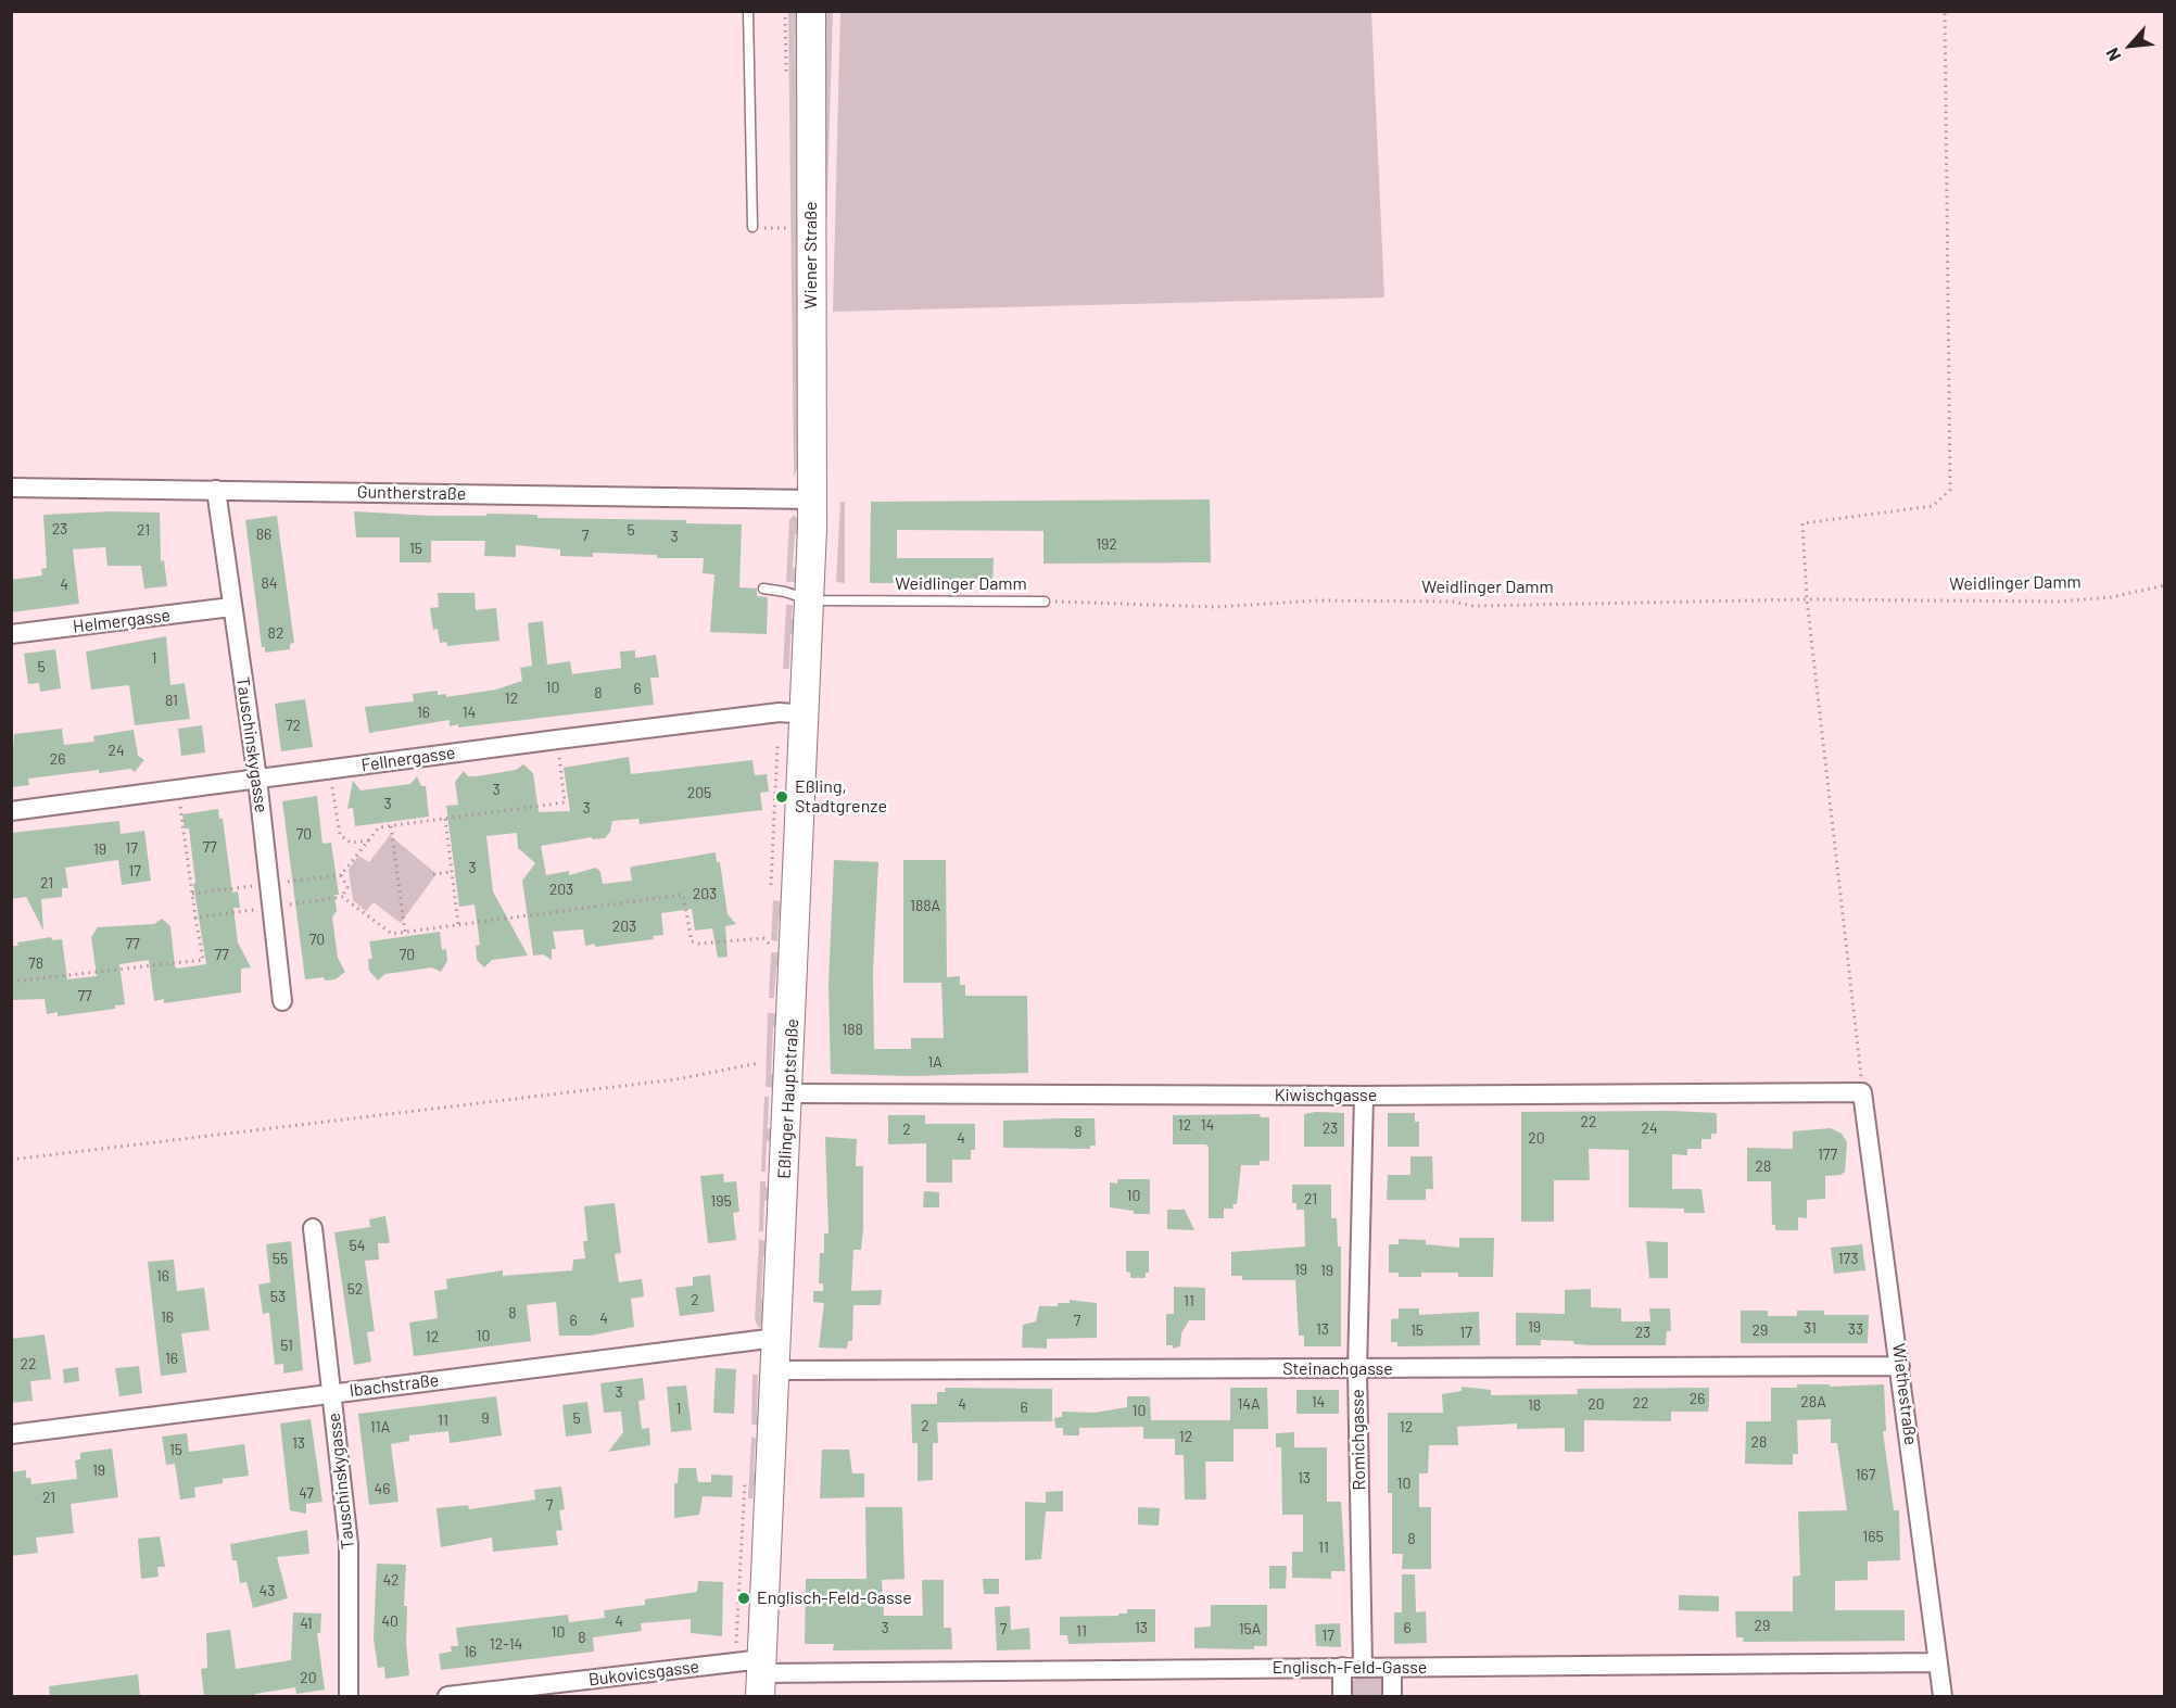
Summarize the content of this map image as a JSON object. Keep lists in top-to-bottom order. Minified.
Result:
{"streets":{"main road":["Wiener Straße","Eßlinger Hauptstraße"],"street":["Guntherstraße","Helmergasse","Tauschinskygasse","Fellnergasse","Kiwischgasse","Steinachgasse","Ibachstraße","Wiethestraße","Romichgasse","Englisch-Feld-Gasse","Bukovicsgasse"],"lane":["Weidlinger Damm"]},"crossings":[["Wiener Straße","Guntherstraße"],["Wiener Straße","Eßlinger Hauptstraße"],["Guntherstraße","Tauschinskygasse"],["Guntherstraße","Eßlinger Hauptstraße"],["Weidlinger Damm","Eßlinger Hauptstraße"],["Helmergasse","Tauschinskygasse"],["Tauschinskygasse","Fellnergasse"],["Tauschinskygasse","Ibachstraße"],["Fellnergasse","Eßlinger Hauptstraße"],["Kiwischgasse","Eßlinger Hauptstraße"],["Kiwischgasse","Wiethestraße"],["Kiwischgasse","Romichgasse"],["Eßlinger Hauptstraße","Steinachgasse"],["Eßlinger Hauptstraße","Ibachstraße"],["Eßlinger Hauptstraße","Englisch-Feld-Gasse"],["Eßlinger Hauptstraße","Bukovicsgasse"],["Steinachgasse","Wiethestraße"],["Steinachgasse","Romichgasse"],["Wiethestraße","Englisch-Feld-Gasse"],["Romichgasse","Englisch-Feld-Gasse"],["Englisch-Feld-Gasse","Bukovicsgasse"]],"places":["Eßling, Stadtgrenze","Englisch-Feld-Gasse"],"house_numbers":["23","21","5","86","7","3","192","15","84","4","82","1","5","10","6","8","12","81","16","14","72","24","26","3","205","3","3","70","77","17","19","3","17","21","203","203","188A","203","70","77","77","70","78","77","188","1A","22","12","14","23","24","2","8","4","20","177","28","10","21","195","54","55","173","19","19","16","52","53","2","11","8","16","4","6","7","19","31","13","33","15","29","17","23","10","12","51","16","22","3","26","14","28A","22","4","14A","20","18","6","1","10","9","5","11","2","11A","12","12","28","13","15","19","167","13","10","46","47","21","7","165","8","11","42","43","40","4","41","29","3","13","6","7","15A","11","10","17","8","12-14","16","20"],"north":"bottom left"}
